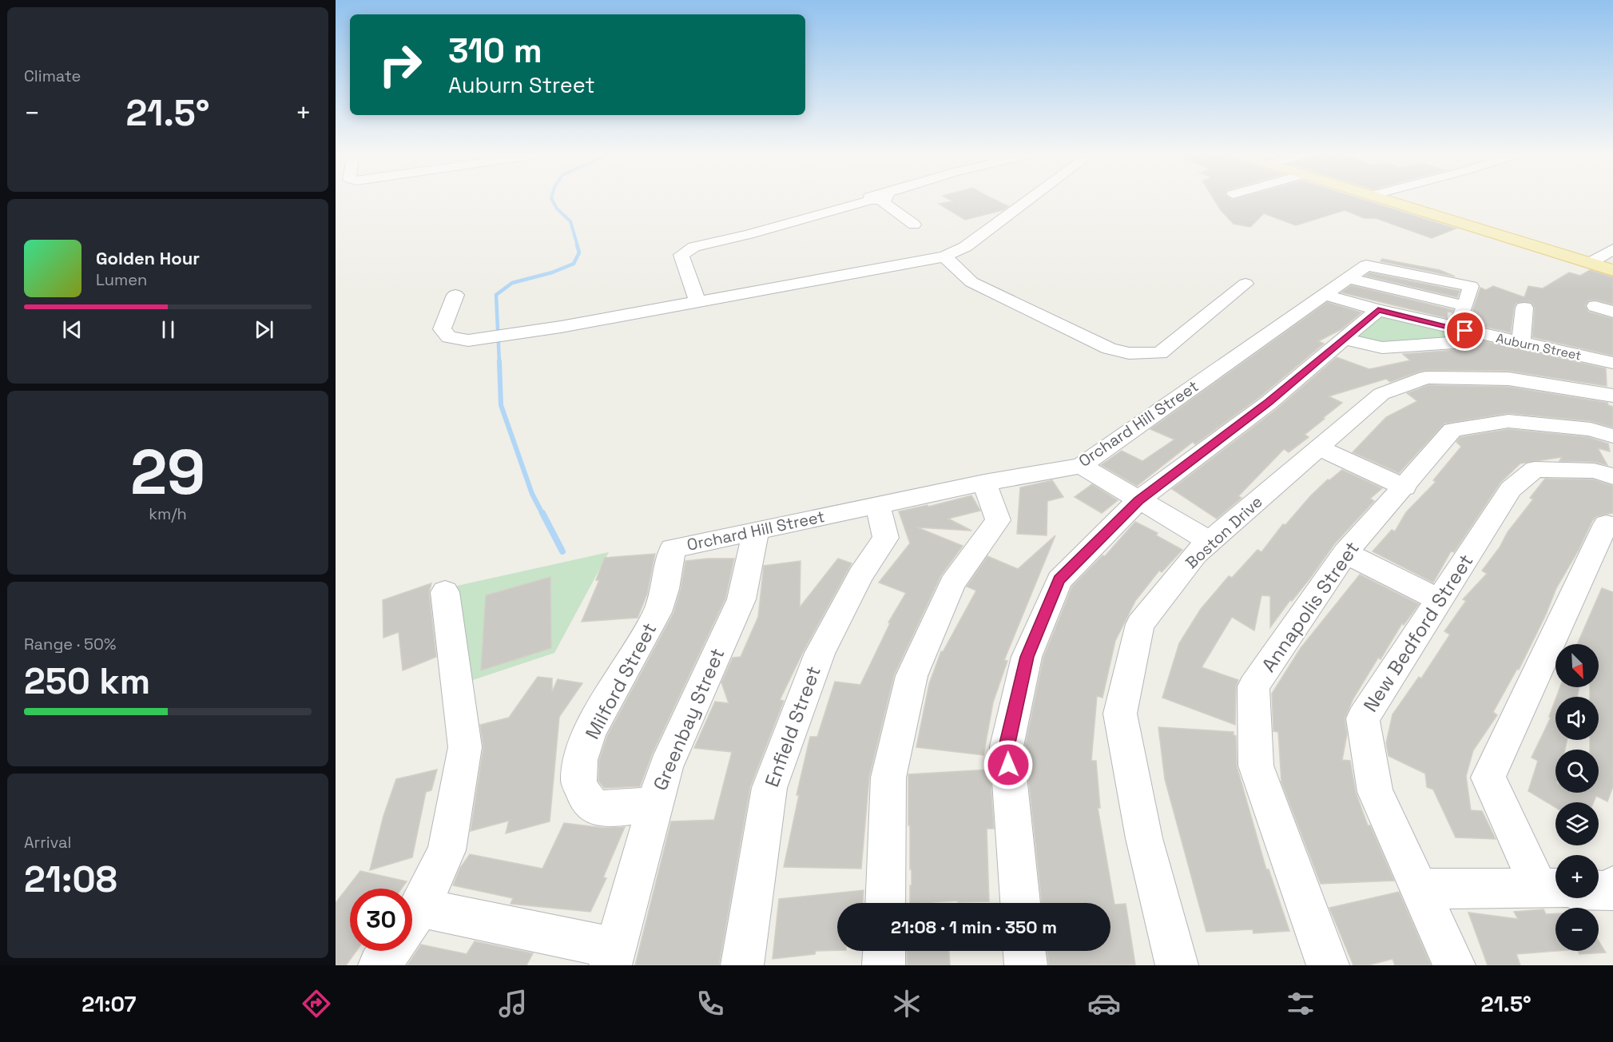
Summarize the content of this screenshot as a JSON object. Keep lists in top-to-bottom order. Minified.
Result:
{"streets":{"street":["Auburn Street","Orchard Hill Street","Boston Drive","Annapolis Street","New Bedford Street","Milford Street","Greenbay Street","Enfield Street"]},"crossings":[["Auburn Street","Orchard Hill Street"],["Orchard Hill Street","Milford Street"],["Orchard Hill Street","Greenbay Street"],["Orchard Hill Street","Enfield Street"],["Milford Street","Greenbay Street"]],"north":"bottom right","page":{"tile":["Climate",["29","km/h"],["Range · 50%","250 km"],["Arrival","21:08"]],"turn":["310 m","Auburn Street"],"heat":["−","21.5°","+"],"song":["Golden Hour","Lumen"],"map_buttons":["+","−"],"limit":"30","trip":"21:08 · 1 min · 350 m","tabs":["21:07","21.5°"]}}
